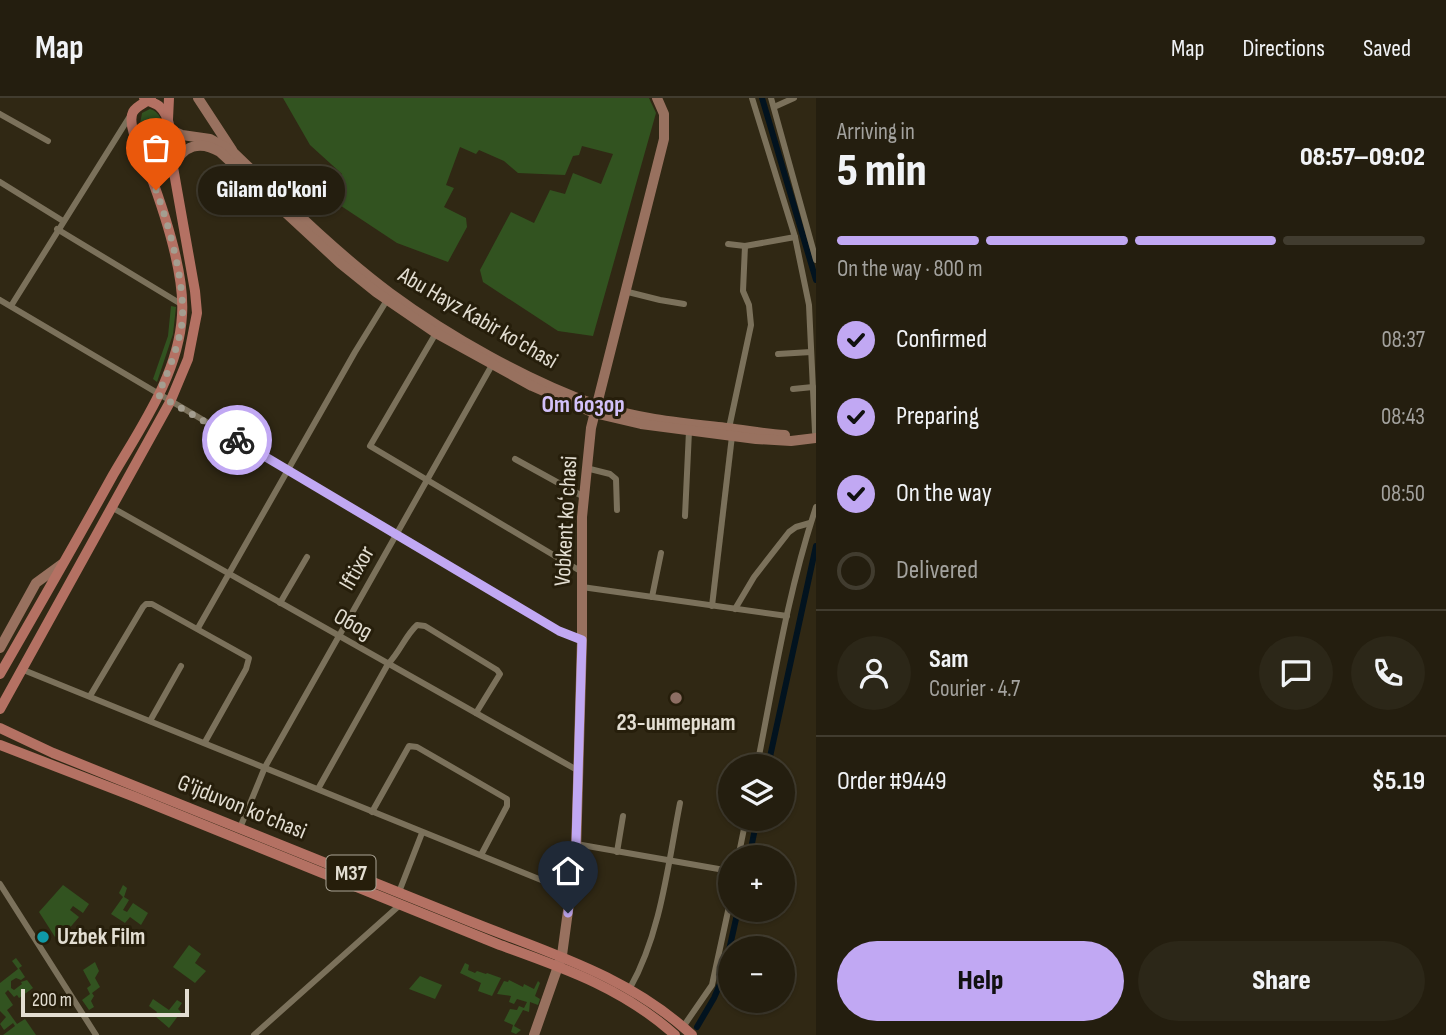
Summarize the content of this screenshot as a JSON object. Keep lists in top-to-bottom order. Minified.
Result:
{"streets":{"main road":["Abu Hayz Kabir ko'chasi","Vobkent koʻchasi","G'ijduvon ko'chasi","M37"],"street":["Iftixor","Обод"]},"crossings":[["Abu Hayz Kabir ko'chasi","Vobkent koʻchasi"],["Abu Hayz Kabir ko'chasi","Iftixor"],["Vobkent koʻchasi","Обод"],["Vobkent koʻchasi","G'ijduvon ko'chasi"],["Iftixor","Обод"],["Iftixor","G'ijduvon ko'chasi"],["G'ijduvon ko'chasi","M37"]],"districts":["От бозор"],"places":["Gilam do'koni","23-интернат","Uzbek Film"],"scale_bar":"200 m","page":{"header":"Map","nav":["Map","Directions","Saved"],"heading":["5 min","Arriving in","08:57–09:02"],"panel":["Sam","Courier · 4.7","Order #9449","$5.19"],"bubble":"Gilam do'koni","bar":"On the way · 800 m","list":[["Confirmed","08:37"],["Preparing","08:43"],["On the way","08:50"],"Delivered"],"map_buttons":["+","−"],"buttons":["Help","Share"],"scale":"200 m"}}
